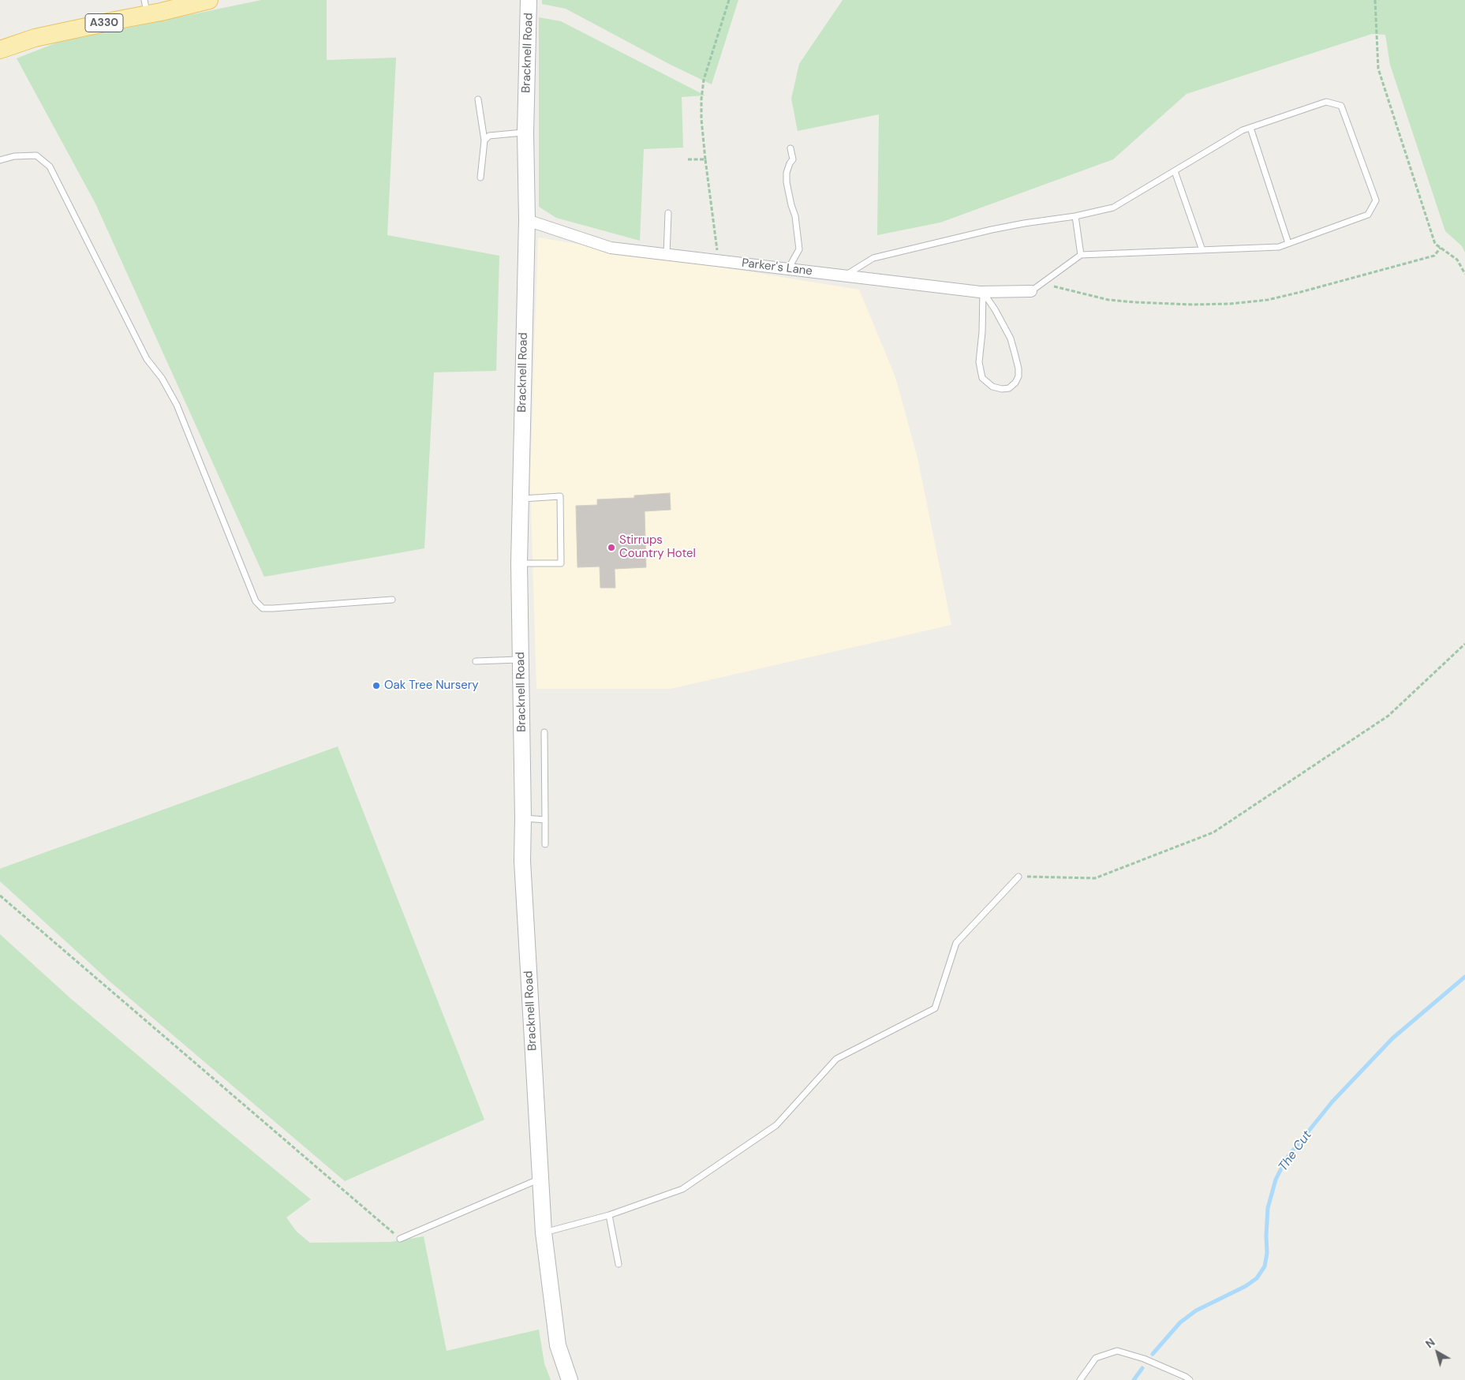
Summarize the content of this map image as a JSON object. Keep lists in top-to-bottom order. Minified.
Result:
{"streets":{"main road":["A330","Bracknell Road"],"street":["Parker's Lane"]},"crossings":[["Bracknell Road","Parker's Lane"]],"water":["The Cut"],"places":["Stirrups Country Hotel","Oak Tree Nursery"],"north":"top left"}
